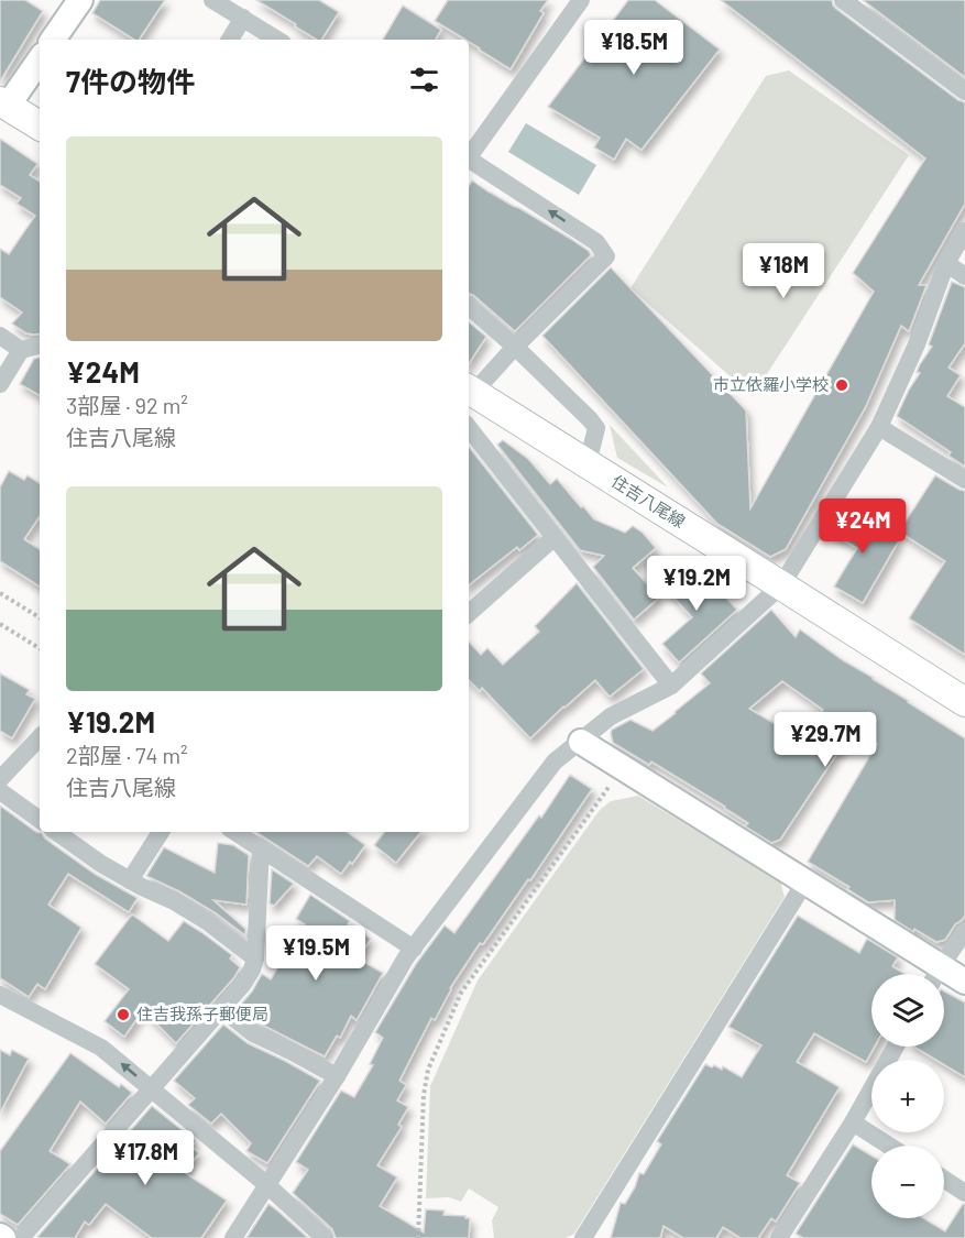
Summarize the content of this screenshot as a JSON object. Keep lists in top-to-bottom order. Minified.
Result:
{"streets":{"main road":["住吉八尾線"]},"places":["市立依羅小学校","住吉我孫子郵便局"],"page":{"price":["¥18.5M","¥18M","¥24M","¥19.2M","¥29.7M","¥19.5M","¥17.8M"],"heading":"7件の物件","list":[{"name":"¥24M","note":"3部屋 · 92 m² · 住吉八尾線"},{"name":"¥19.2M","note":"2部屋 · 74 m² · 住吉八尾線"}],"map_buttons":["+","−"]}}
